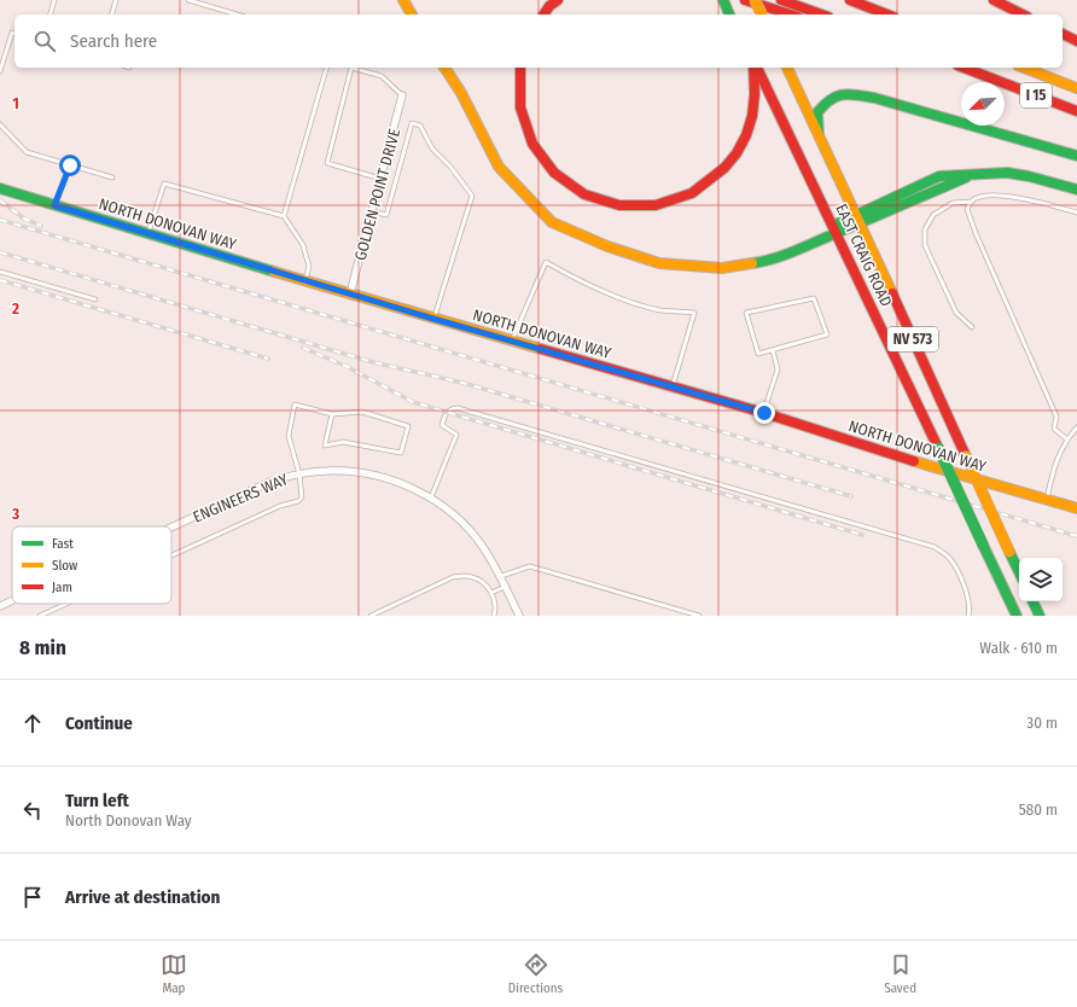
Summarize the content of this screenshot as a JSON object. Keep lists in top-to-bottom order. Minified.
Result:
{"streets":{"main road":["I 15","NORTH DONOVAN WAY","EAST CRAIG ROAD","NV 573"],"street":["GOLDEN POINT DRIVE","ENGINEERS WAY"]},"crossings":[["GOLDEN POINT DRIVE","NORTH DONOVAN WAY"]],"legend":["Fast","Slow","Jam"],"north":"bottom left","page":{"search":"Search here","heading":["8 min","Walk · 610 m"],"list":[["Continue","30 m"],["Turn left","North Donovan Way","580 m"],"Arrive at destination"],"nav":["Map","Directions","Saved"]},"grid":{"rows":["1","2","3"]}}
